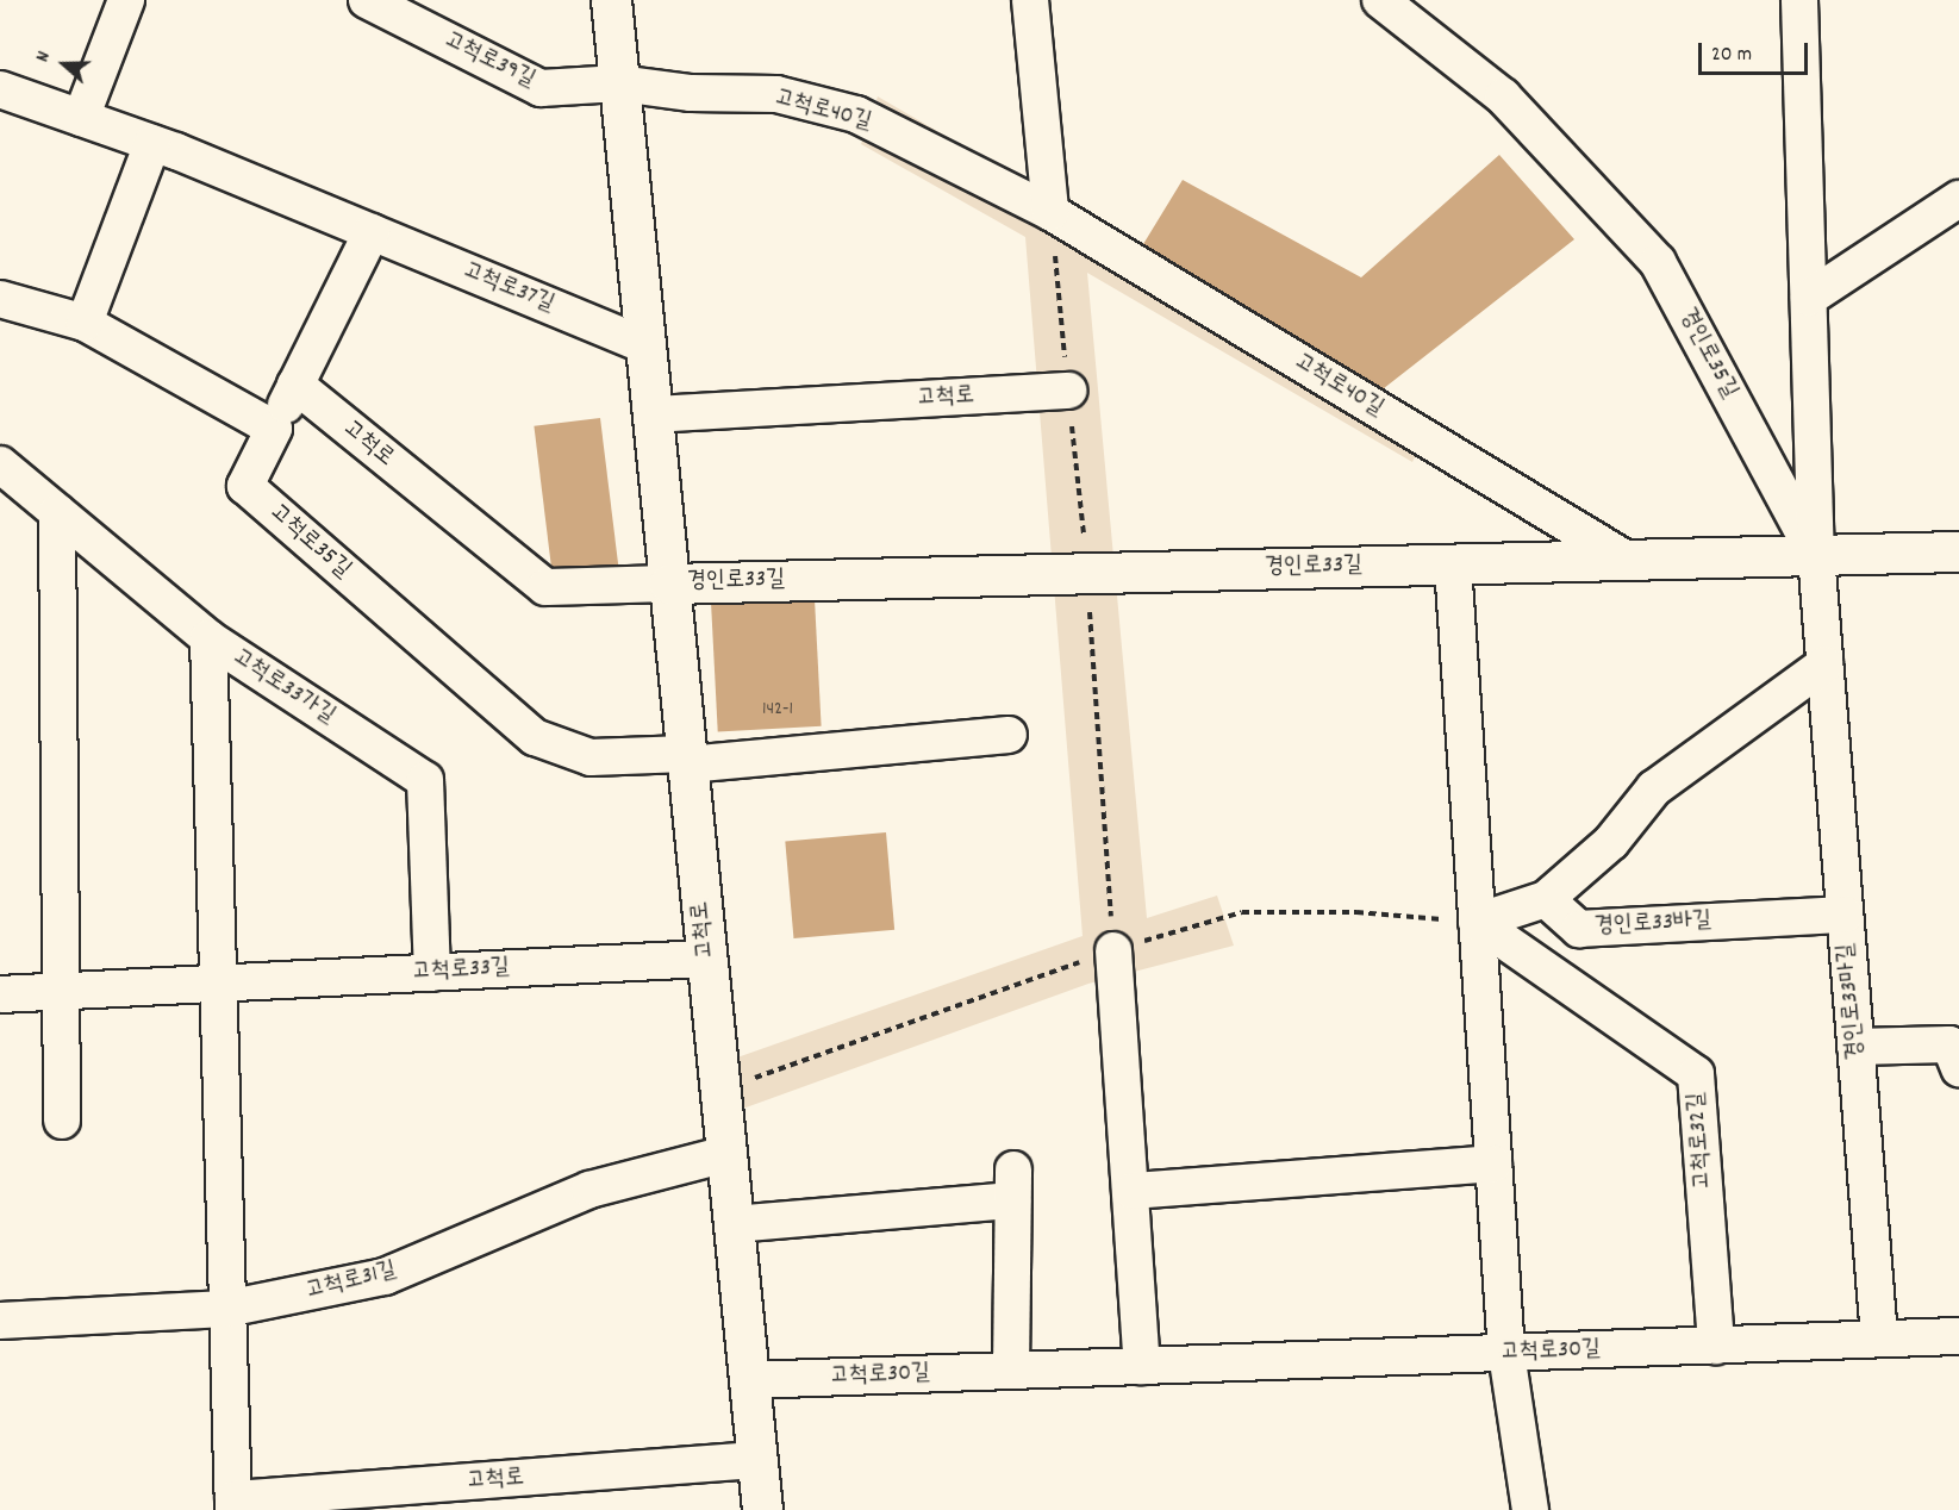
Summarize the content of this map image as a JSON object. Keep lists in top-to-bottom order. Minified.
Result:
{"streets":{"main road":["고척로","경인로33길"],"street":["고척로39길","고척로40길","고척로37길","경인로35길","고척로35길","고척로33가길","경인로33바길","고척로33길","경인로33마길","고척로32길","고척로31길","고척로30길"]},"crossings":[["고척로39길","고척로40길"],["고척로39길","고척로"],["고척로40길","고척로"],["고척로40길","경인로33길"],["고척로37길","고척로"],["경인로35길","경인로33길"],["경인로35길","경인로33마길"],["고척로","고척로35길"],["고척로","경인로33길"],["고척로","고척로33길"],["고척로","고척로31길"],["고척로","고척로30길"],["경인로33길","경인로33마길"],["고척로33가길","고척로33길"],["경인로33바길","경인로33마길"],["경인로33마길","고척로30길"],["고척로32길","고척로30길"]],"house_numbers":["142-1"],"scale_bar":"20 m","north":"left"}
